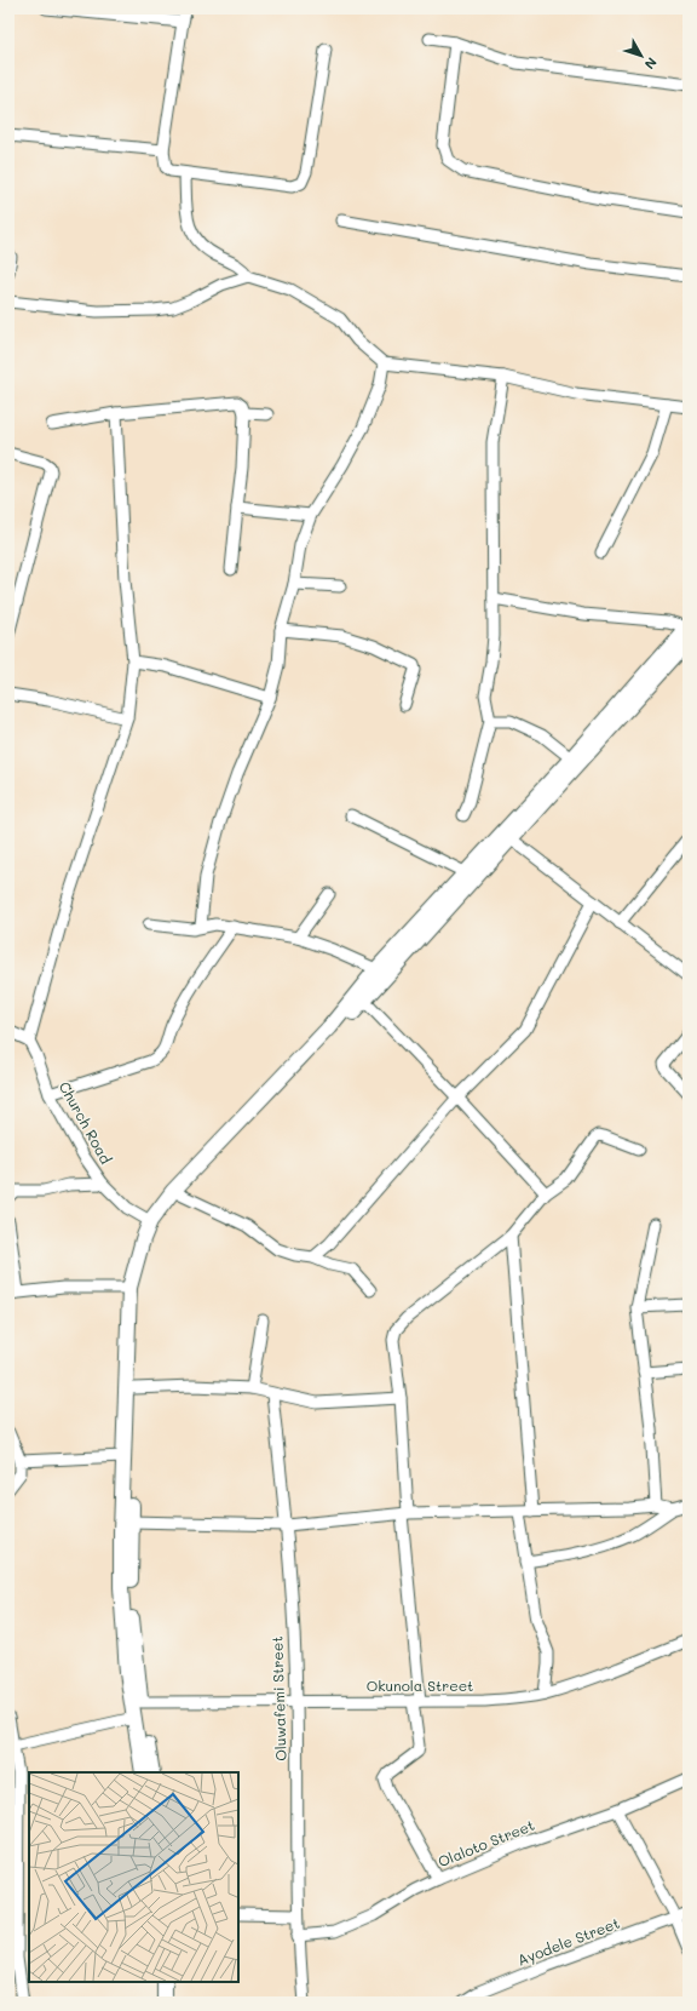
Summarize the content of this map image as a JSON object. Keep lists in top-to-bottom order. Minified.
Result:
{"streets":{"street":["Church Road","Okunola Street","Oluwafemi Street","Olaloto Street","Ayodele Street"]},"crossings":[["Okunola Street","Oluwafemi Street"],["Oluwafemi Street","Olaloto Street"]],"north":"bottom right"}
